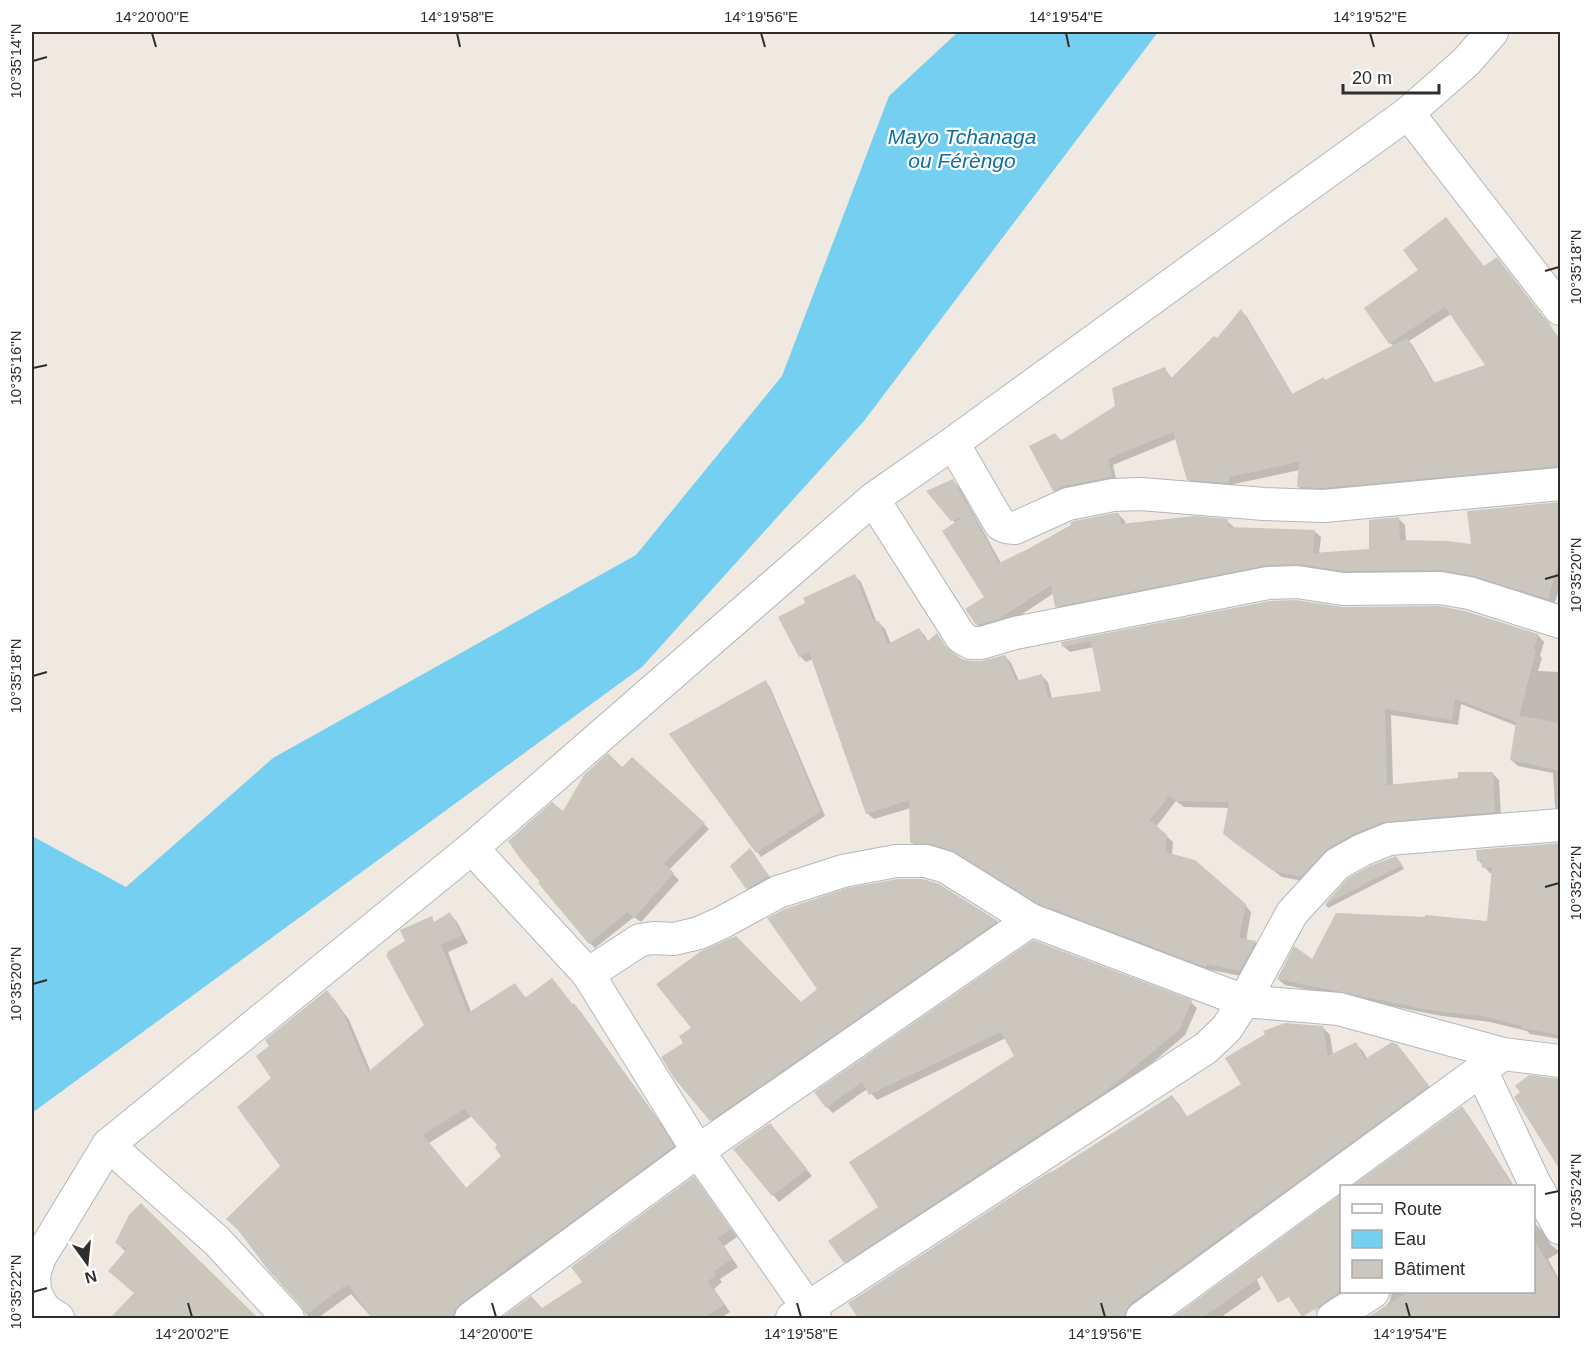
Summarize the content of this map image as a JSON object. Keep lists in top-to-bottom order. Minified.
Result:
{"water":["Mayo Tchanaga ou Férèngo"],"legend":["Route","Eau","Bâtiment"],"scale_bar":"20 m","north":"bottom","coordinates":["14°20'00\"E","14°19'58\"E","14°19'56\"E","14°19'54\"E","14°19'52\"E","10°35'14\"N","10°35'18\"N","10°35'16\"N","10°35'20\"N","10°35'22\"N","10°35'24\"N","14°20'02\"E"]}
